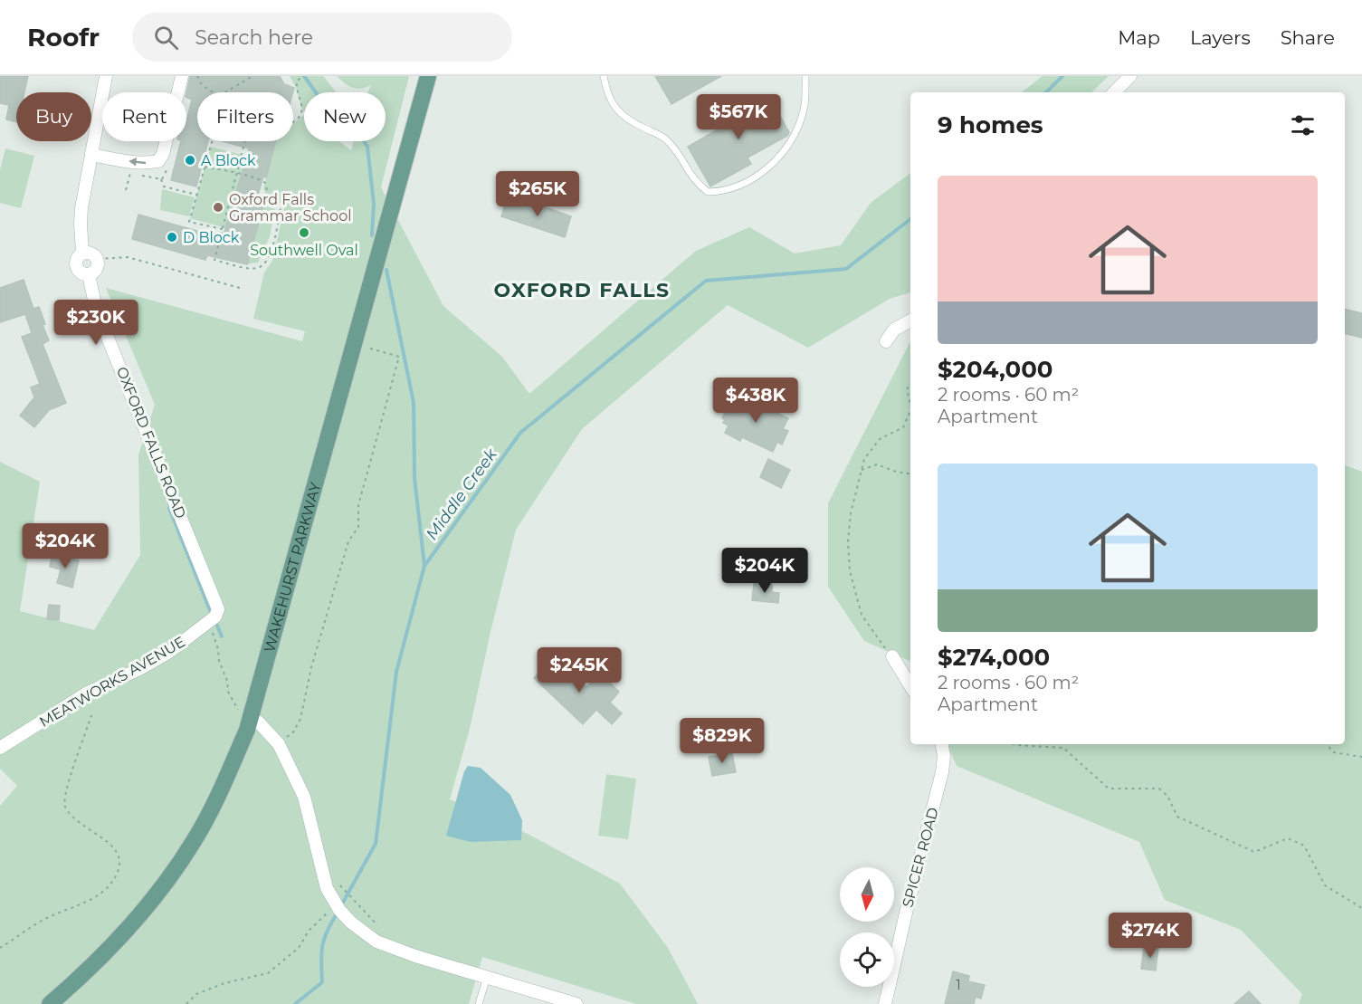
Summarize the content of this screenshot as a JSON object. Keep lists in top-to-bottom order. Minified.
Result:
{"streets":{"main road":["WAKEHURST PARKWAY"],"street":["OXFORD FALLS ROAD","MEATWORKS AVENUE","SPICER ROAD"]},"crossings":[["OXFORD FALLS ROAD","MEATWORKS AVENUE"]],"districts":["OXFORD FALLS"],"water":["Middle Creek"],"places":["A Block","Oxford Falls Grammar School","Southwell Oval","D Block"],"house_numbers":["1"],"north":"bottom","page":{"header":"Roofr","search":"Search here","nav":["Map","Layers","Share"],"chip":["Buy","Rent","Filters","New"],"heading":"9 homes","price":["$567K","$265K","$230K","$438K","$204K","$204K","$245K","$829K","$274K"],"list":[{"name":"$204,000","note":"2 rooms · 60 m² · Apartment"},{"name":"$274,000","note":"2 rooms · 60 m² · Apartment"}]}}
